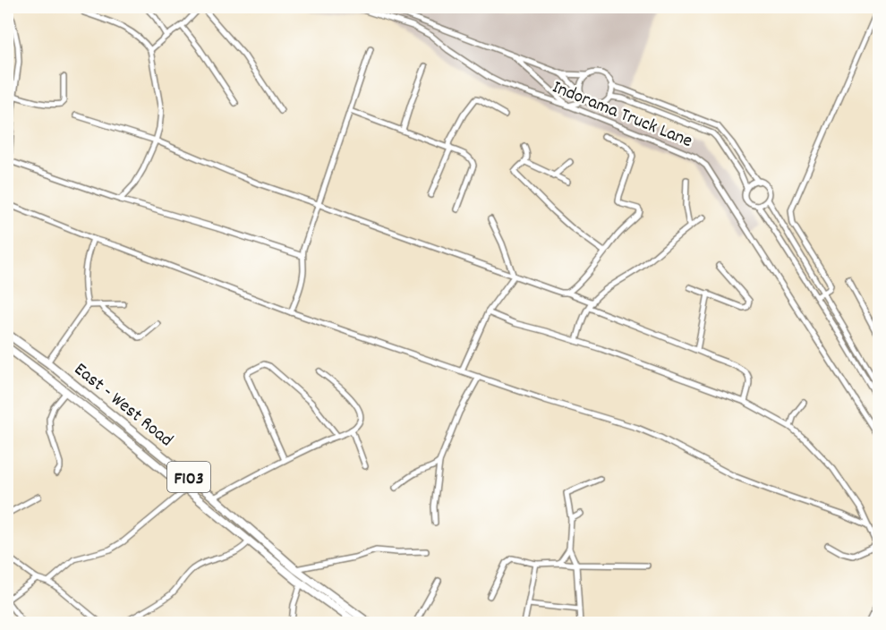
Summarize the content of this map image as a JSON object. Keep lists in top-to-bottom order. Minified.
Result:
{"streets":{"main road":["East - West Road","F103"],"street":["Indorama Truck Lane"]}}
